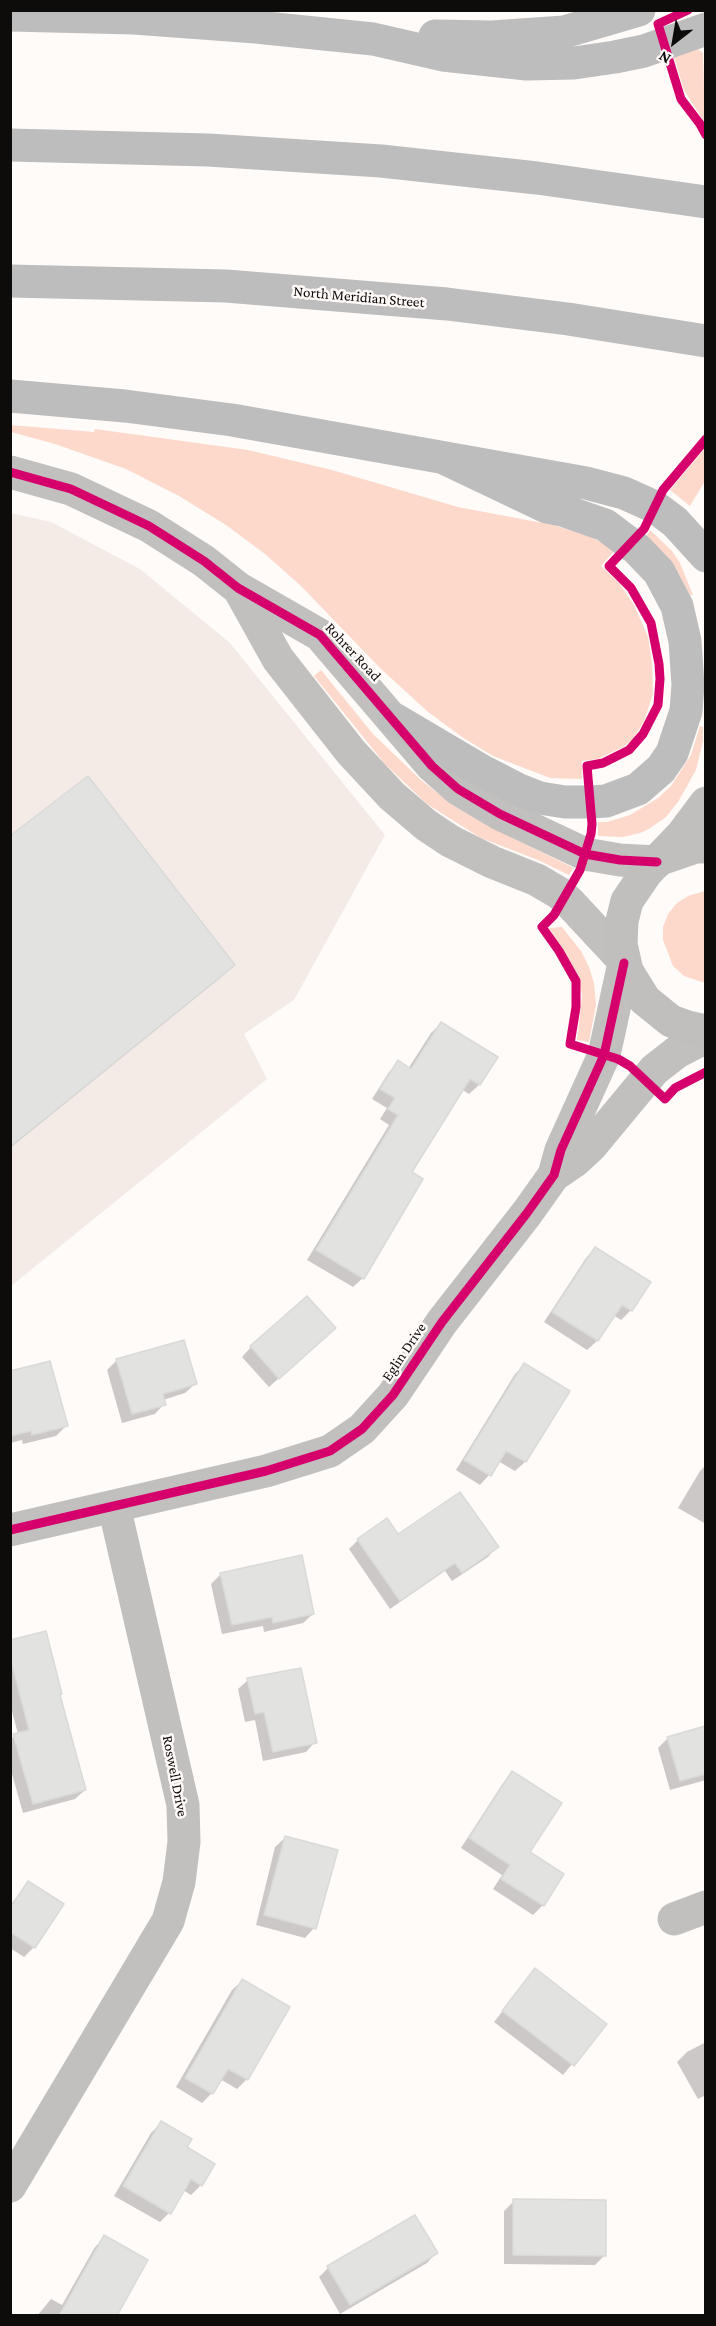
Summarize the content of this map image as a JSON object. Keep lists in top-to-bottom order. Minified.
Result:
{"streets":{"highway":["North Meridian Street"],"street":["Rohrer Road","Eglin Drive","Roswell Drive"]},"crossings":[["Rohrer Road","Eglin Drive"],["Eglin Drive","Roswell Drive"]],"north":"bottom left"}
